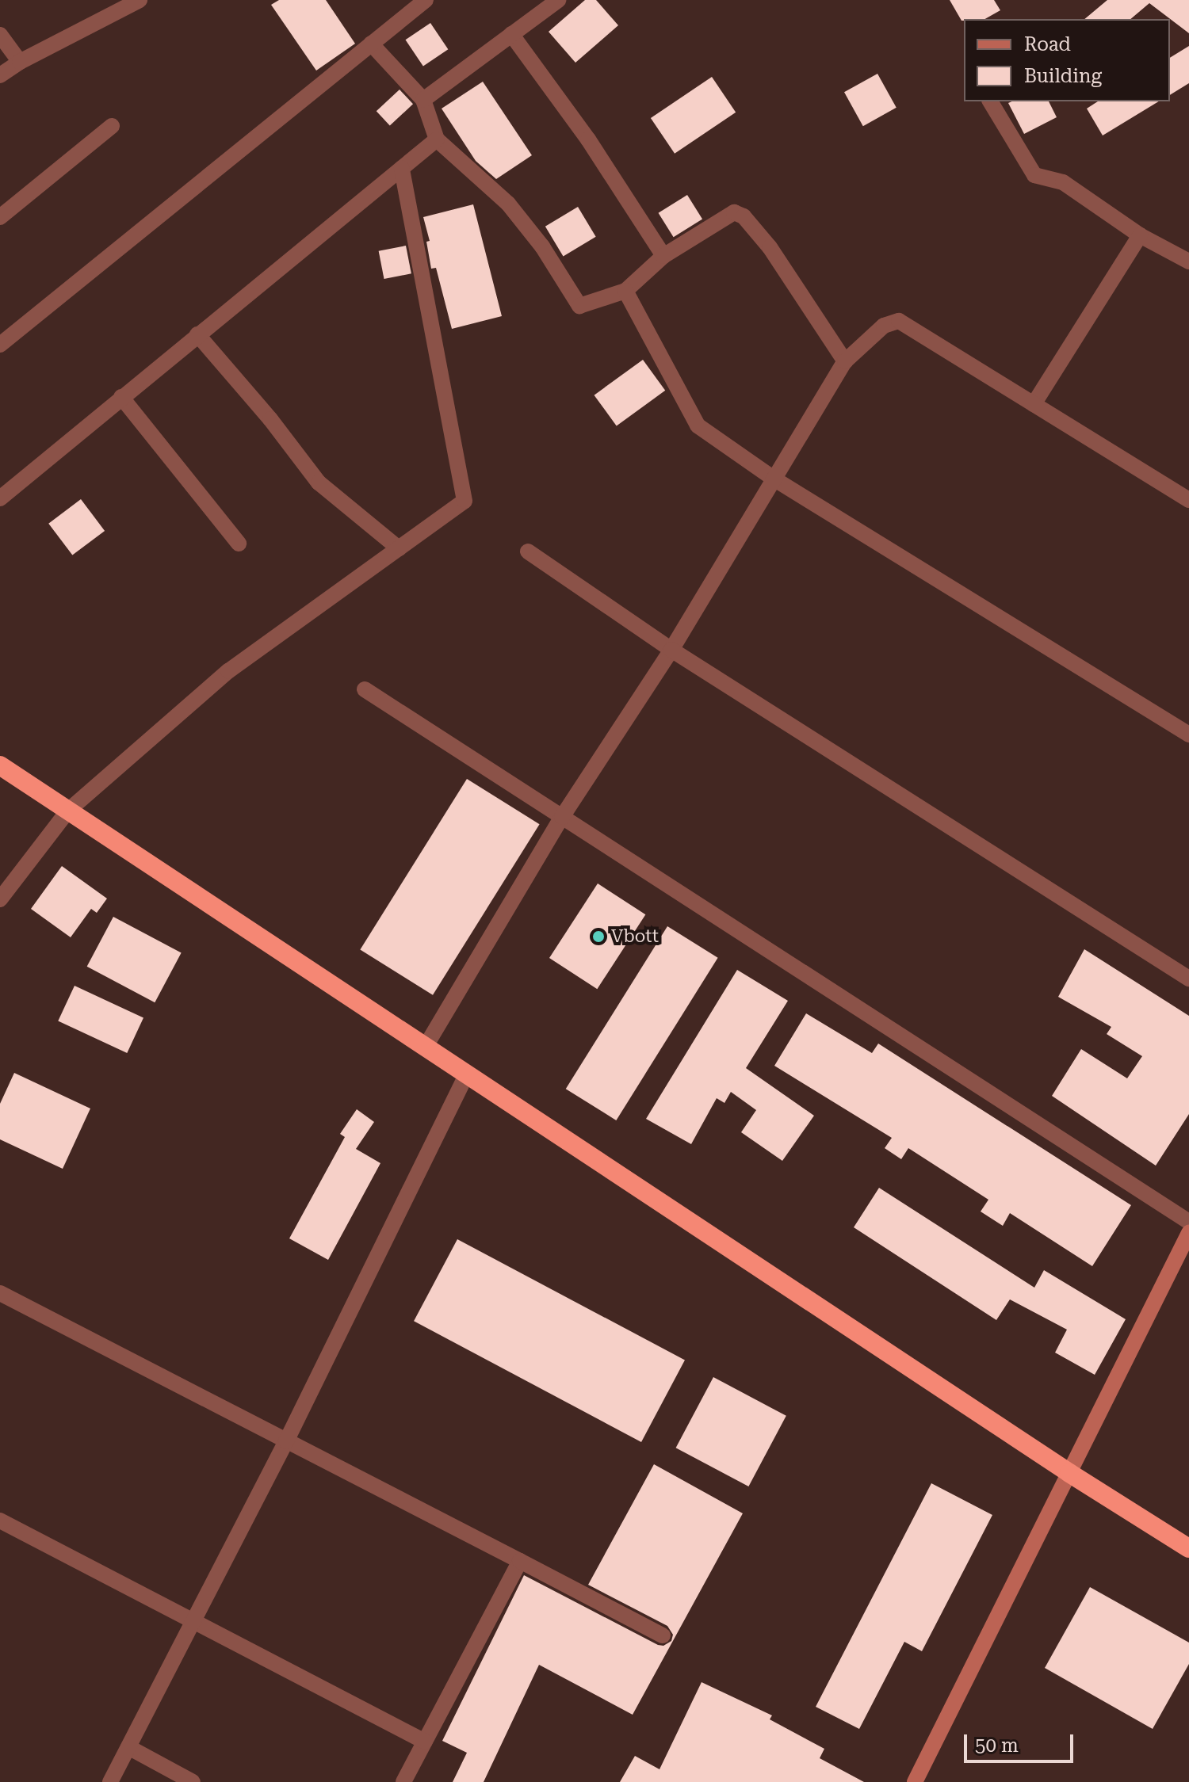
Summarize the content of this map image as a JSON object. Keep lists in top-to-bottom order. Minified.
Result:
{"places":["Vbott"],"legend":["Road","Building"],"scale_bar":"50 m"}
